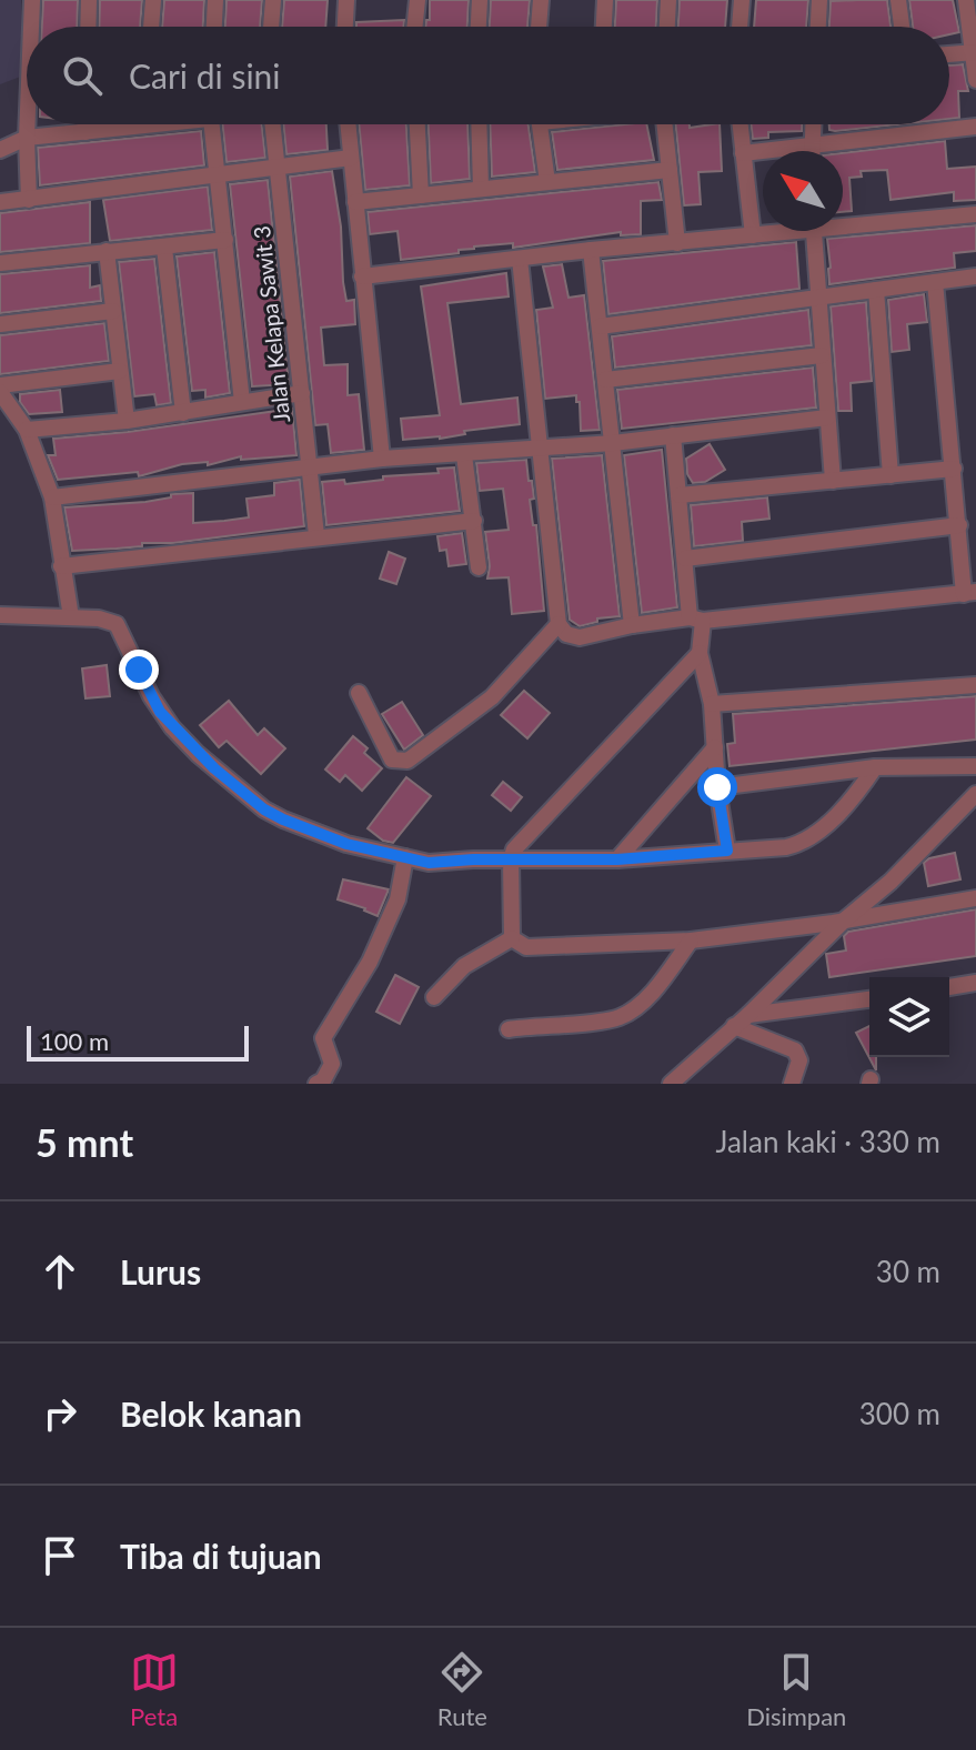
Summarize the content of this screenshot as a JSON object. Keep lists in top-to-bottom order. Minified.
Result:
{"streets":{"street":["Jalan Kelapa Sawit 3"]},"scale_bar":"100 m","north":"top left","page":{"search":"Cari di sini","scale":"100 m","heading":["5 mnt","Jalan kaki · 330 m"],"list":[["Lurus","30 m"],["Belok kanan","300 m"],"Tiba di tujuan"],"nav":["Peta","Rute","Disimpan"]}}
